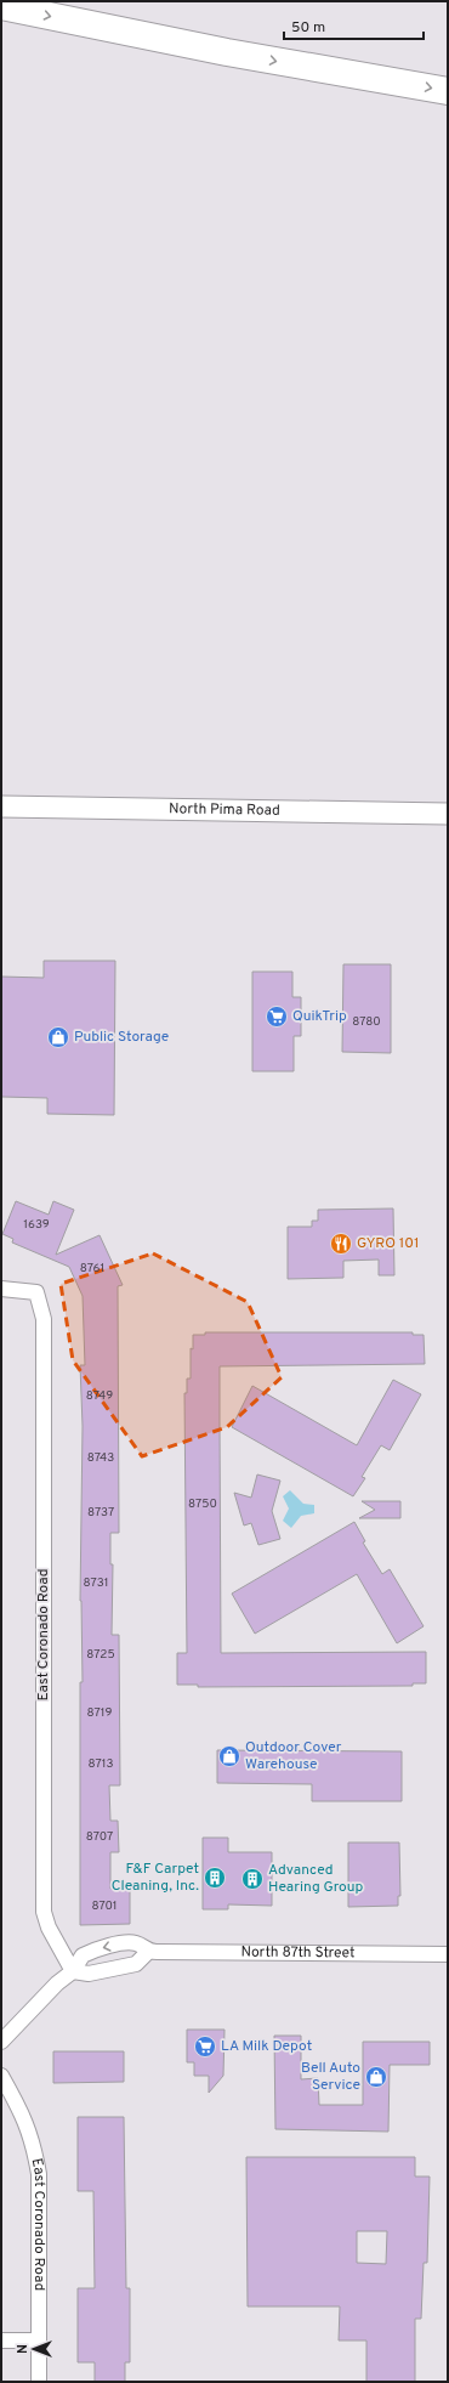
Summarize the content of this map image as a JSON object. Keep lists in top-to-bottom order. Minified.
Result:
{"streets":{"main road":["North Pima Road"],"street":["East Coronado Road","North 87th Street"]},"crossings":[["East Coronado Road","North 87th Street"]],"places":{"supermarket":["QuikTrip","LA Milk Depot"],"shop":["Public Storage","Outdoor Cover Warehouse","Bell Auto Service"],"restaurant":["GYRO 101"],"building":["F&F Carpet Cleaning, Inc.","Advanced Hearing Group"]},"house_numbers":["8780","1639","8761","8749","8743","8750","8737","8731","8725","8719","8713","8707","8701"],"scale_bar":"50 m","north":"left"}
